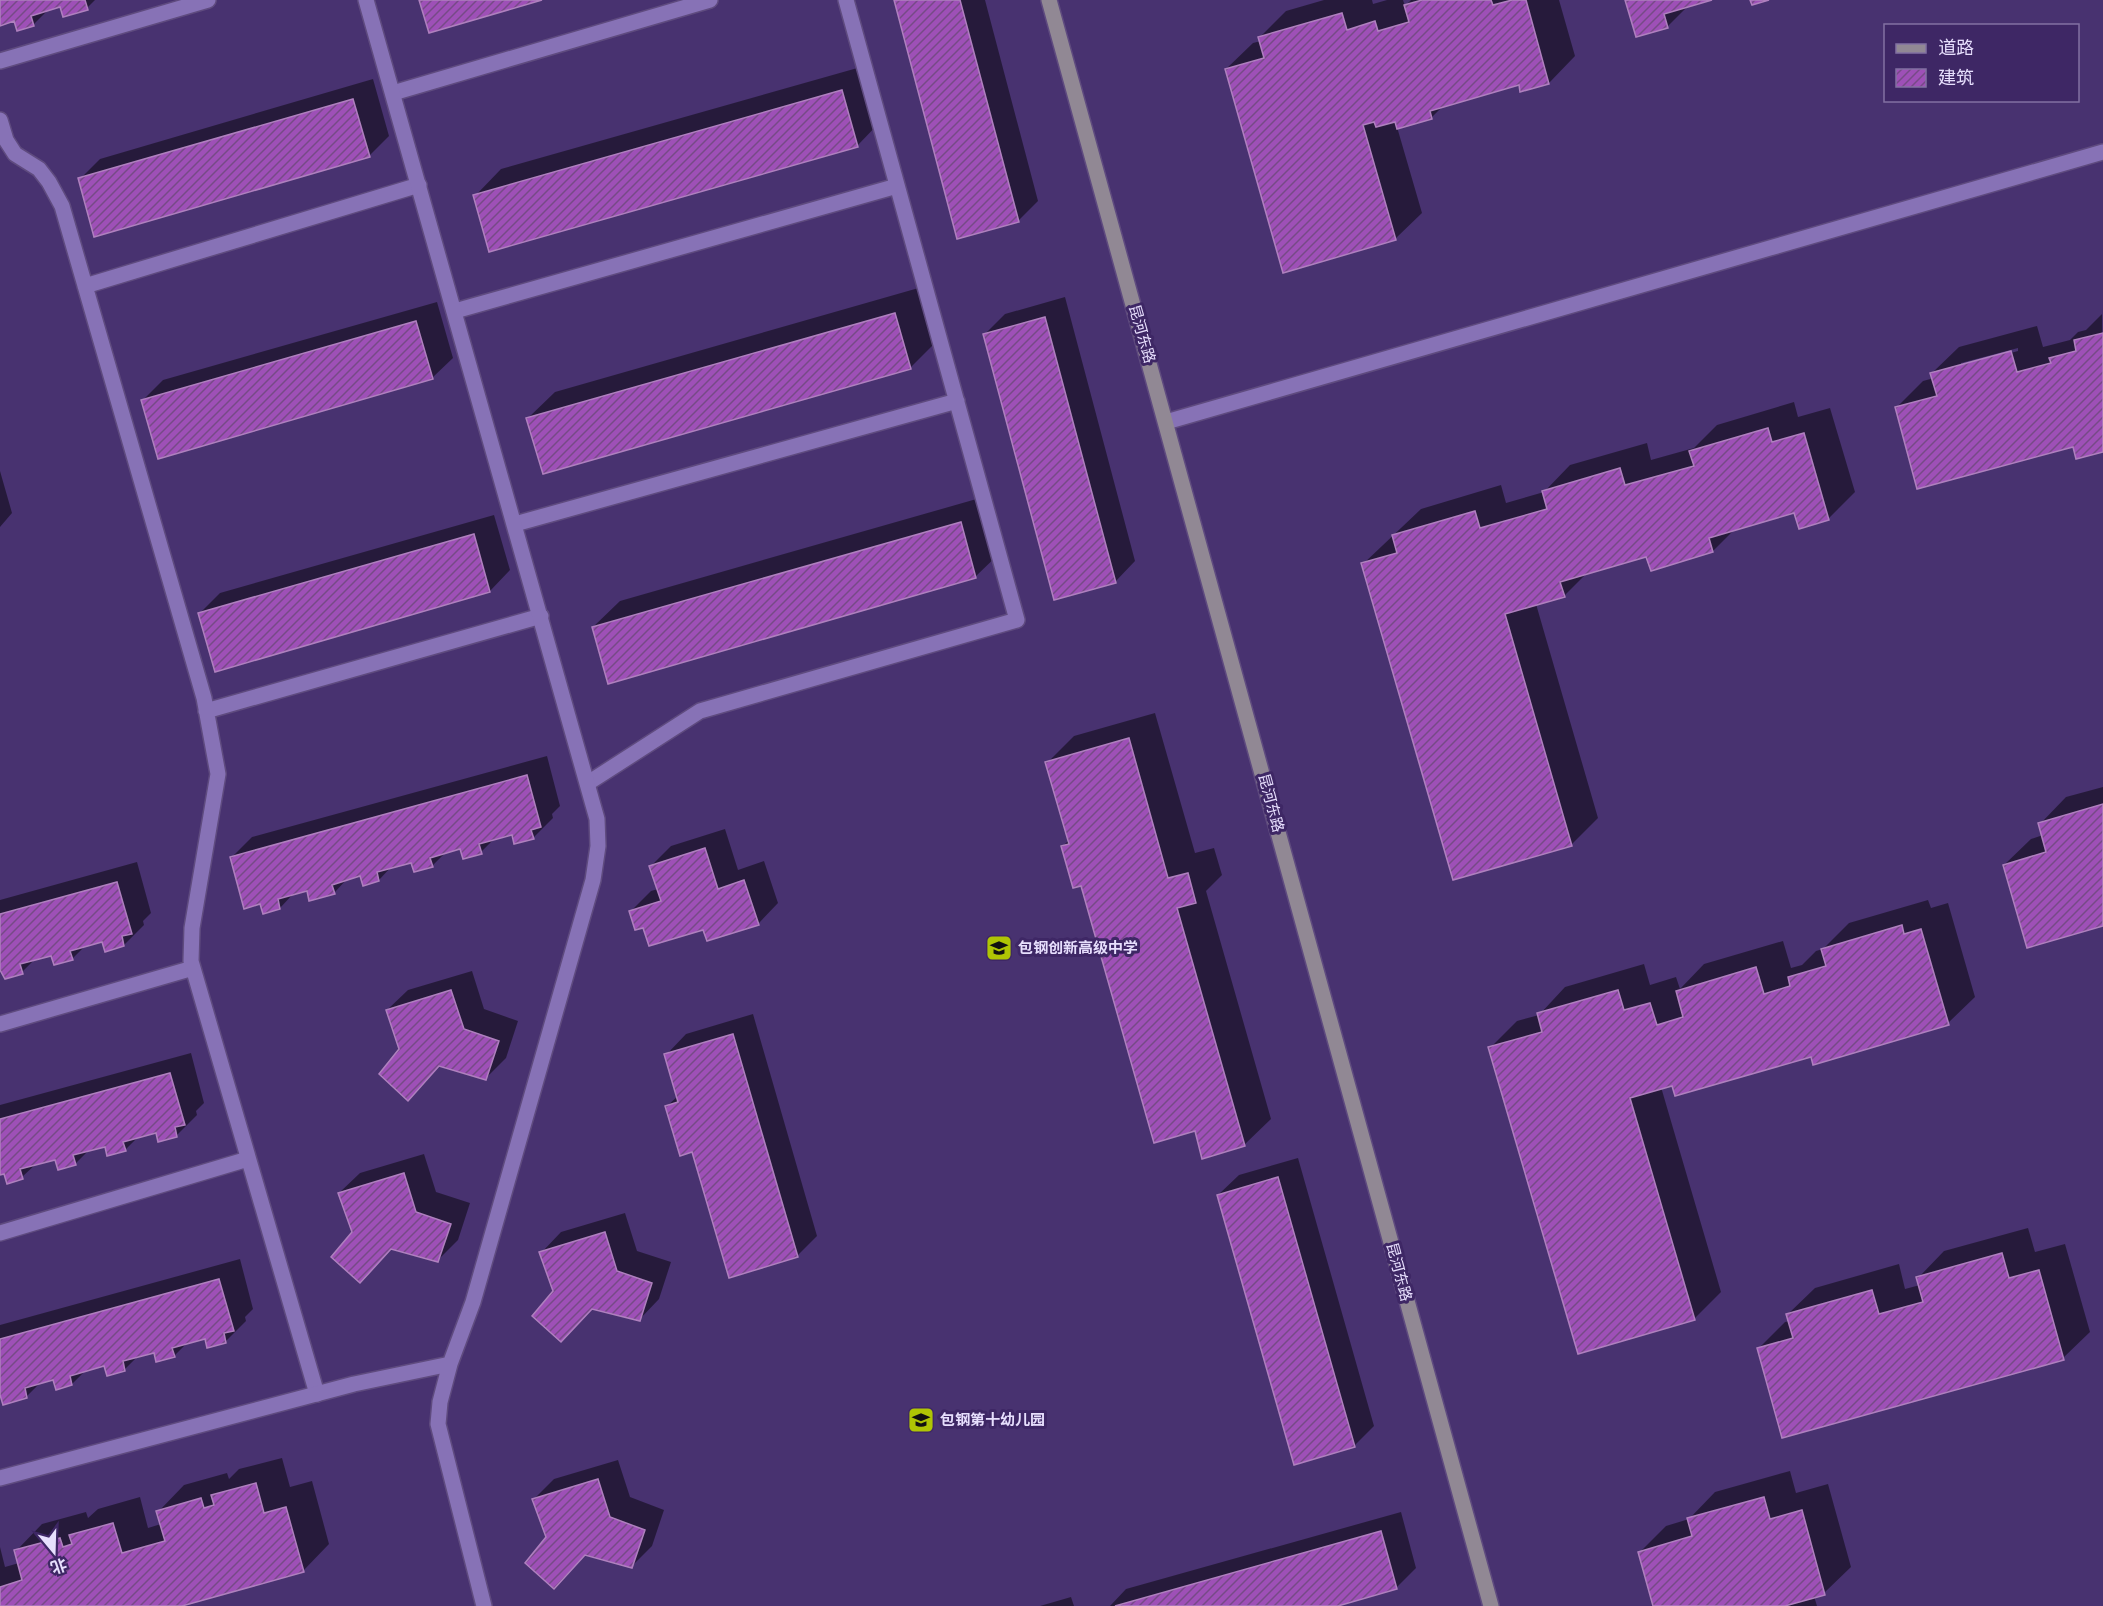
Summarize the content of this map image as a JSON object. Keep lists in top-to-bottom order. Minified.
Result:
{"streets":{"street":["昆河东路"]},"places":{"school or university":["包钢创新高级中学","包钢第十幼儿园"]},"legend":["道路","建筑"],"north":"bottom"}
